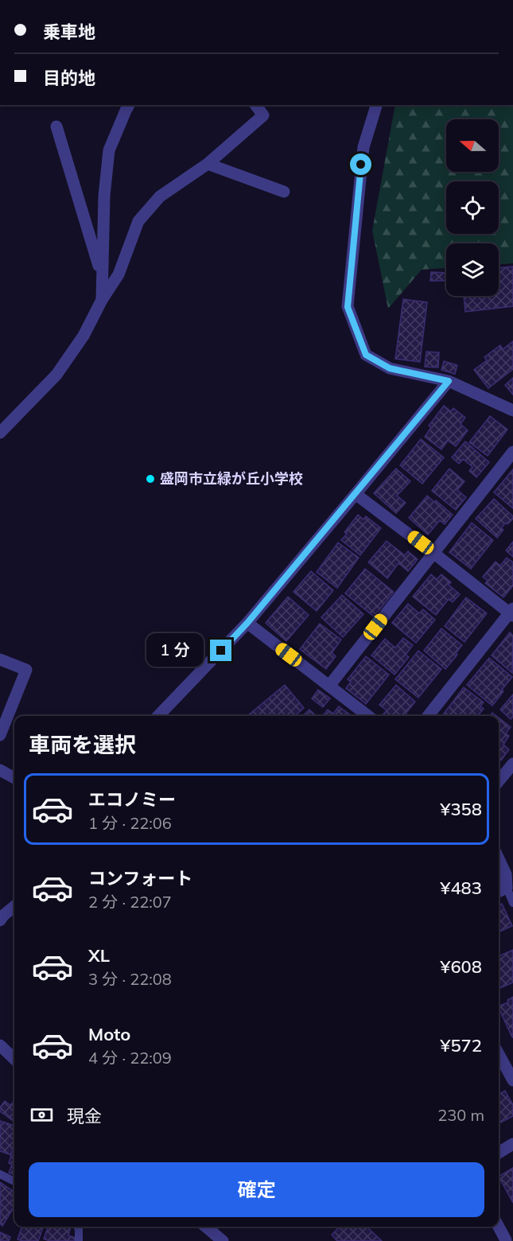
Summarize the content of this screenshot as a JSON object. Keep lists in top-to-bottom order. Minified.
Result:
{"places":["盛岡市立緑が丘小学校"],"north":"left","page":{"banner":["乗車地","目的地"],"bubble":"1 分","heading":"車両を選択","list":[{"name":"エコノミー","note":"1 分 · 22:06","value":"¥358"},{"name":"コンフォート","note":"2 分 · 22:07","value":"¥483"},{"name":"XL","note":"3 分 · 22:08","value":"¥608"},{"name":"Moto","note":"4 分 · 22:09","value":"¥572"}],"pay":["現金","230 m"],"buttons":"確定"}}
